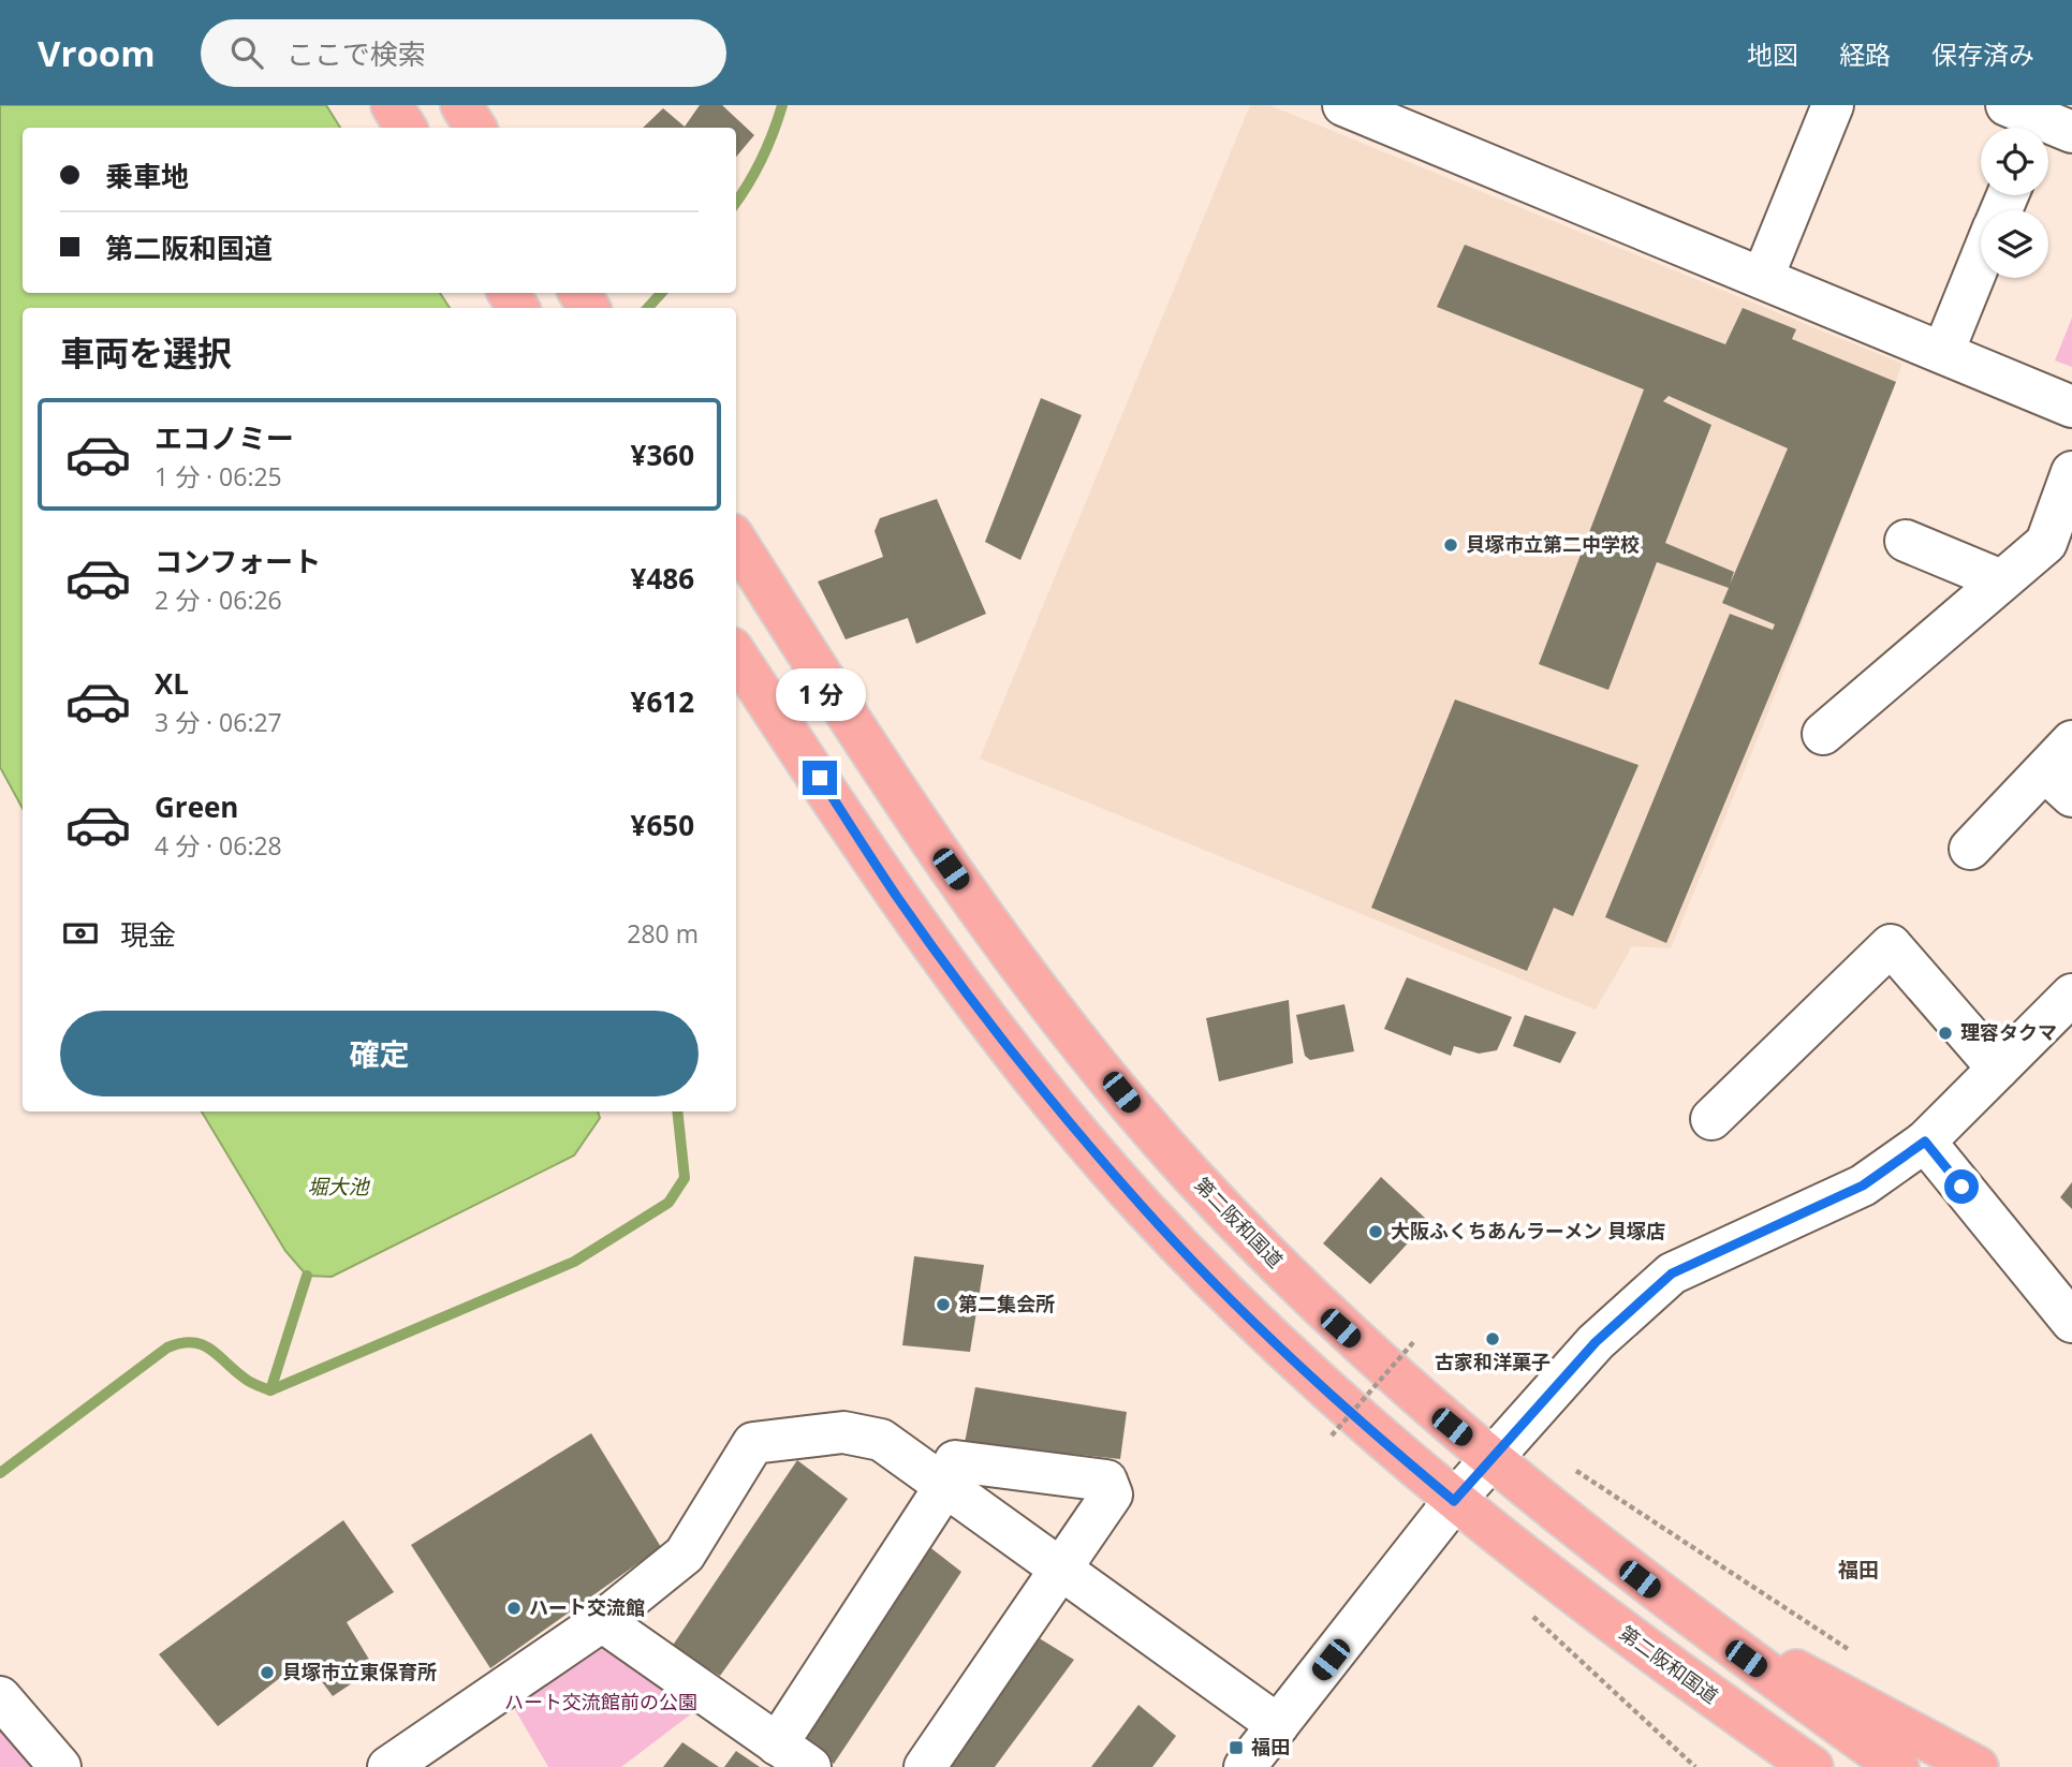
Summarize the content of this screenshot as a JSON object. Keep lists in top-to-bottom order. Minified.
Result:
{"streets":{"highway":["第二阪和国道"]},"districts":["福田"],"water":["堀大池"],"parks":["ハート交流館前の公園"],"places":{"other":["貝塚市立第二中学校","理容タクマ","大阪ふくちあんラーメン 貝塚店","第二集会所","古家和洋菓子","ハート交流館","貝塚市立東保育所"],"transit":["福田"]},"page":{"header":"Vroom","search":"ここで検索","nav":["地図","経路","保存済み"],"banner":["乗車地","第二阪和国道"],"heading":"車両を選択","list":[{"name":"エコノミー","note":"1 分 · 06:25","value":"¥360"},{"name":"コンフォート","note":"2 分 · 06:26","value":"¥486"},{"name":"XL","note":"3 分 · 06:27","value":"¥612"},{"name":"Green","note":"4 分 · 06:28","value":"¥650"}],"bubble":"1 分","pay":["現金","280 m"],"buttons":"確定"}}
